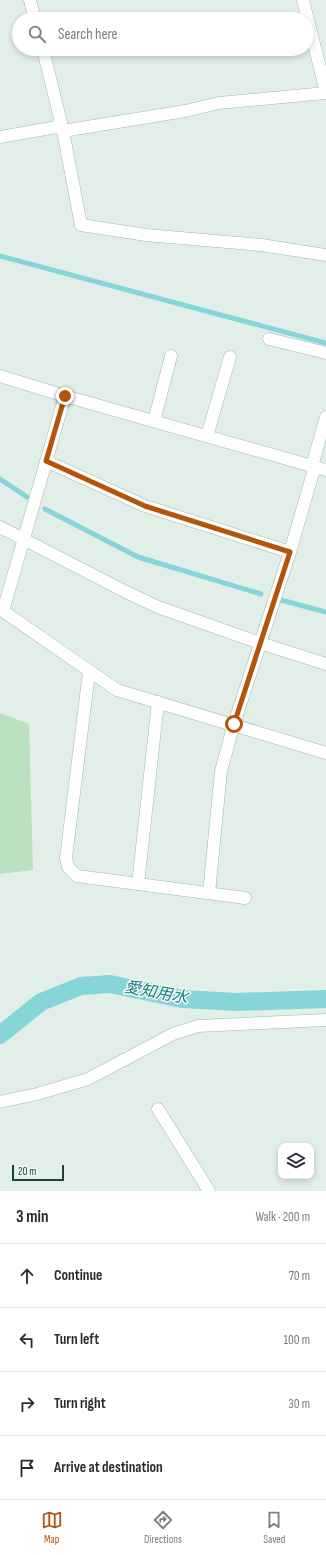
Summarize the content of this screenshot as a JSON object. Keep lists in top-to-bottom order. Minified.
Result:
{"water":["愛知用水"],"scale_bar":"20 m","page":{"search":"Search here","scale":"20 m","heading":["3 min","Walk · 200 m"],"list":[["Continue","70 m"],["Turn left","100 m"],["Turn right","30 m"],"Arrive at destination"],"nav":["Map","Directions","Saved"]}}
